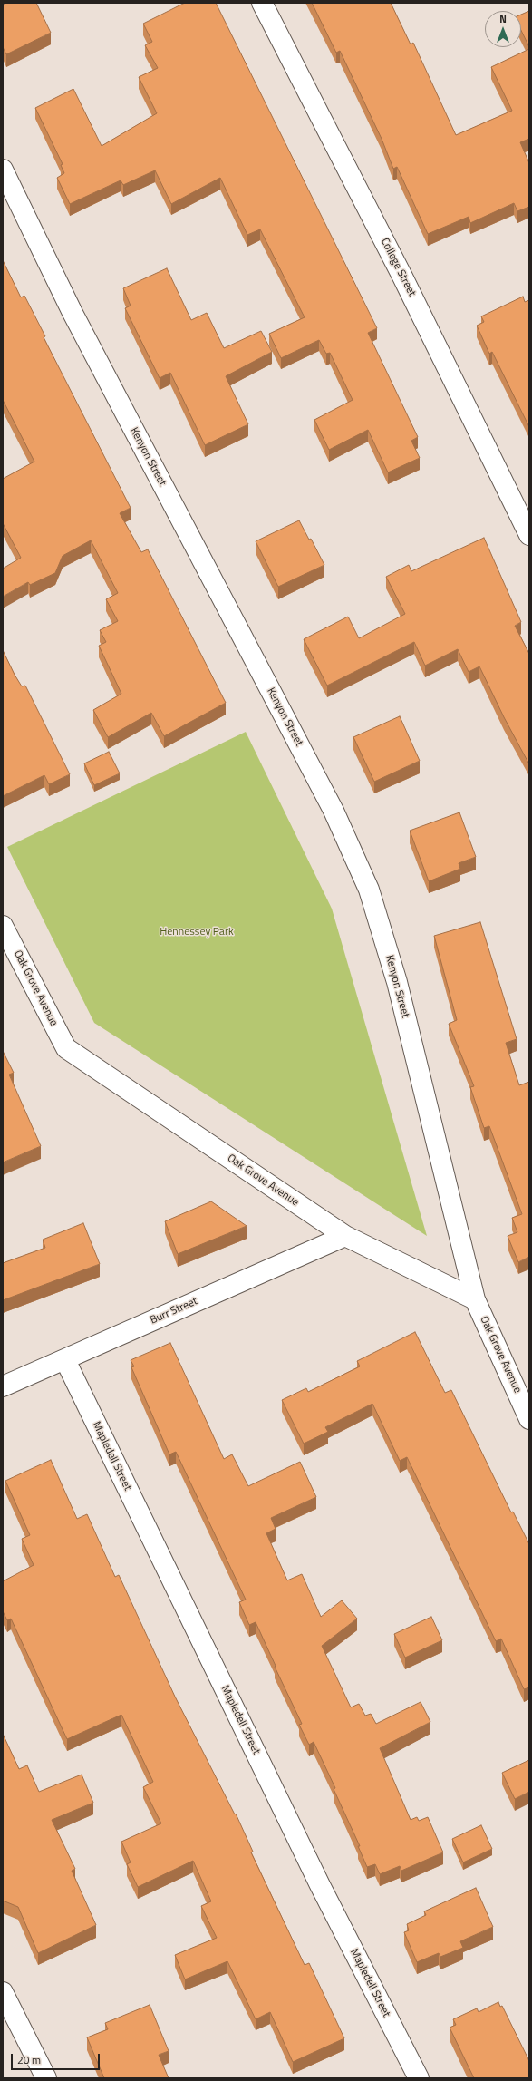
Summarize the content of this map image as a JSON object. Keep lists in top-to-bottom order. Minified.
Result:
{"streets":{"street":["College Street","Kenyon Street","Oak Grove Avenue","Burr Street","Mapledell Street"]},"crossings":[["Kenyon Street","Oak Grove Avenue"],["Oak Grove Avenue","Burr Street"],["Burr Street","Mapledell Street"]],"parks":["Hennessey Park"],"scale_bar":"20 m","north":"top"}
